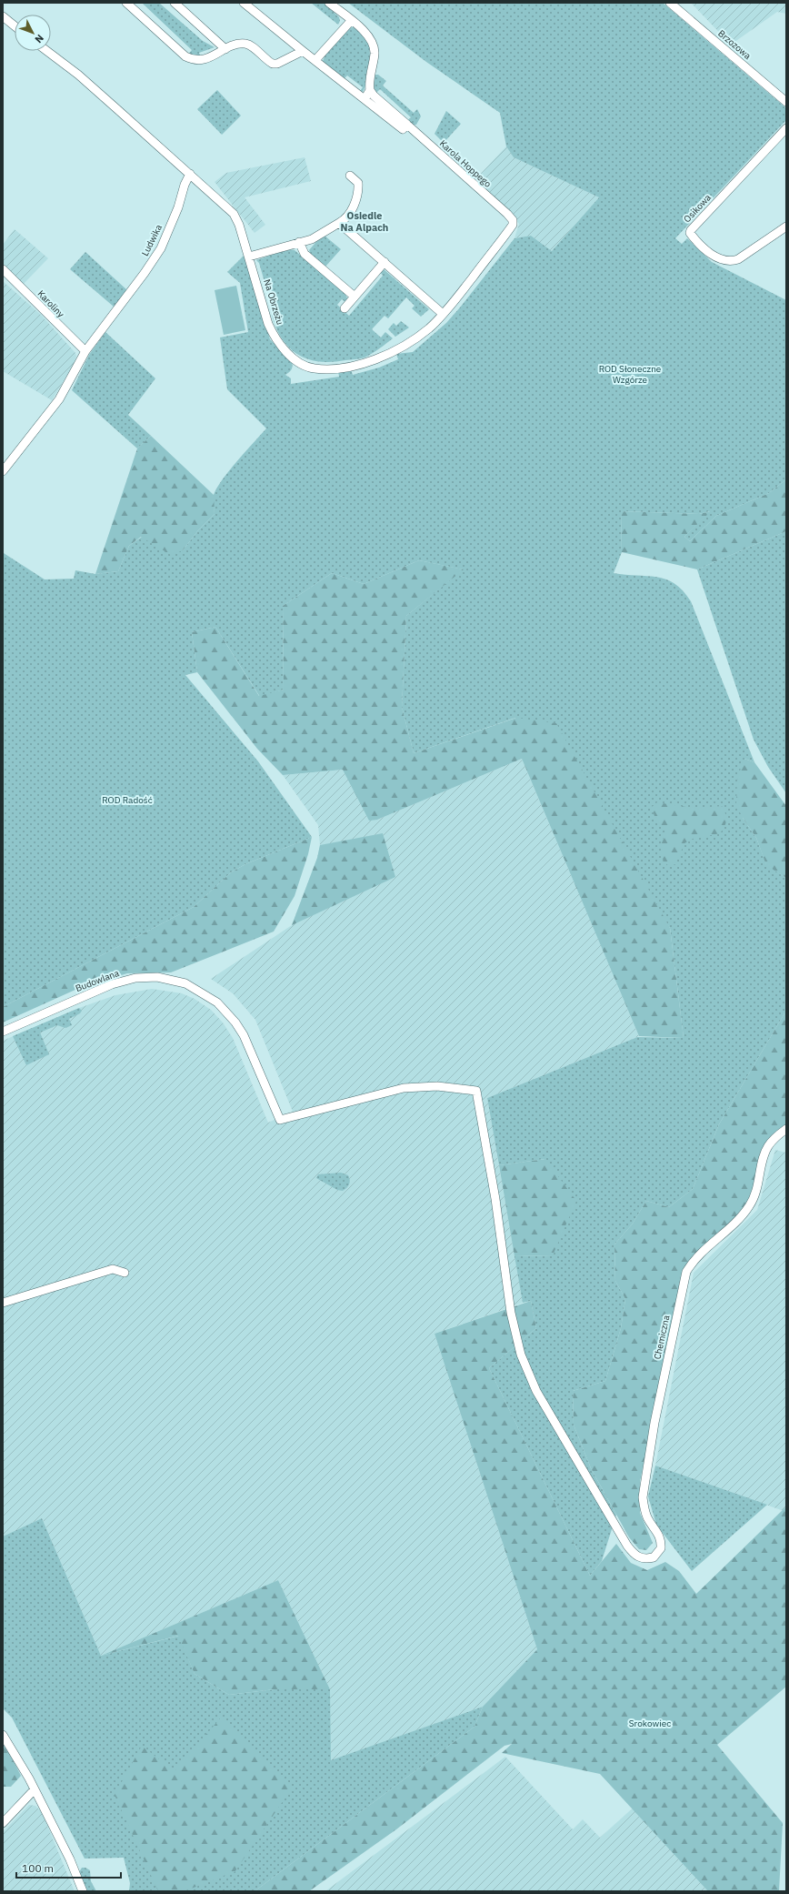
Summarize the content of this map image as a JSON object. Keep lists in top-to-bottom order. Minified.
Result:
{"streets":{"street":["Brzozowa","Karola Hoppego","Osikowa","Ludwika","Na Obrzeżu","Karoliny","Budowlana","Chemiczna"]},"crossings":[["Karola Hoppego","Na Obrzeżu"],["Ludwika","Na Obrzeżu"],["Ludwika","Karoliny"],["Budowlana","Chemiczna"]],"districts":["Osiedle Na Alpach"],"parks":["ROD Słoneczne Wzgórze","ROD Radość","Srokowiec"],"scale_bar":"100 m","north":"bottom right"}
